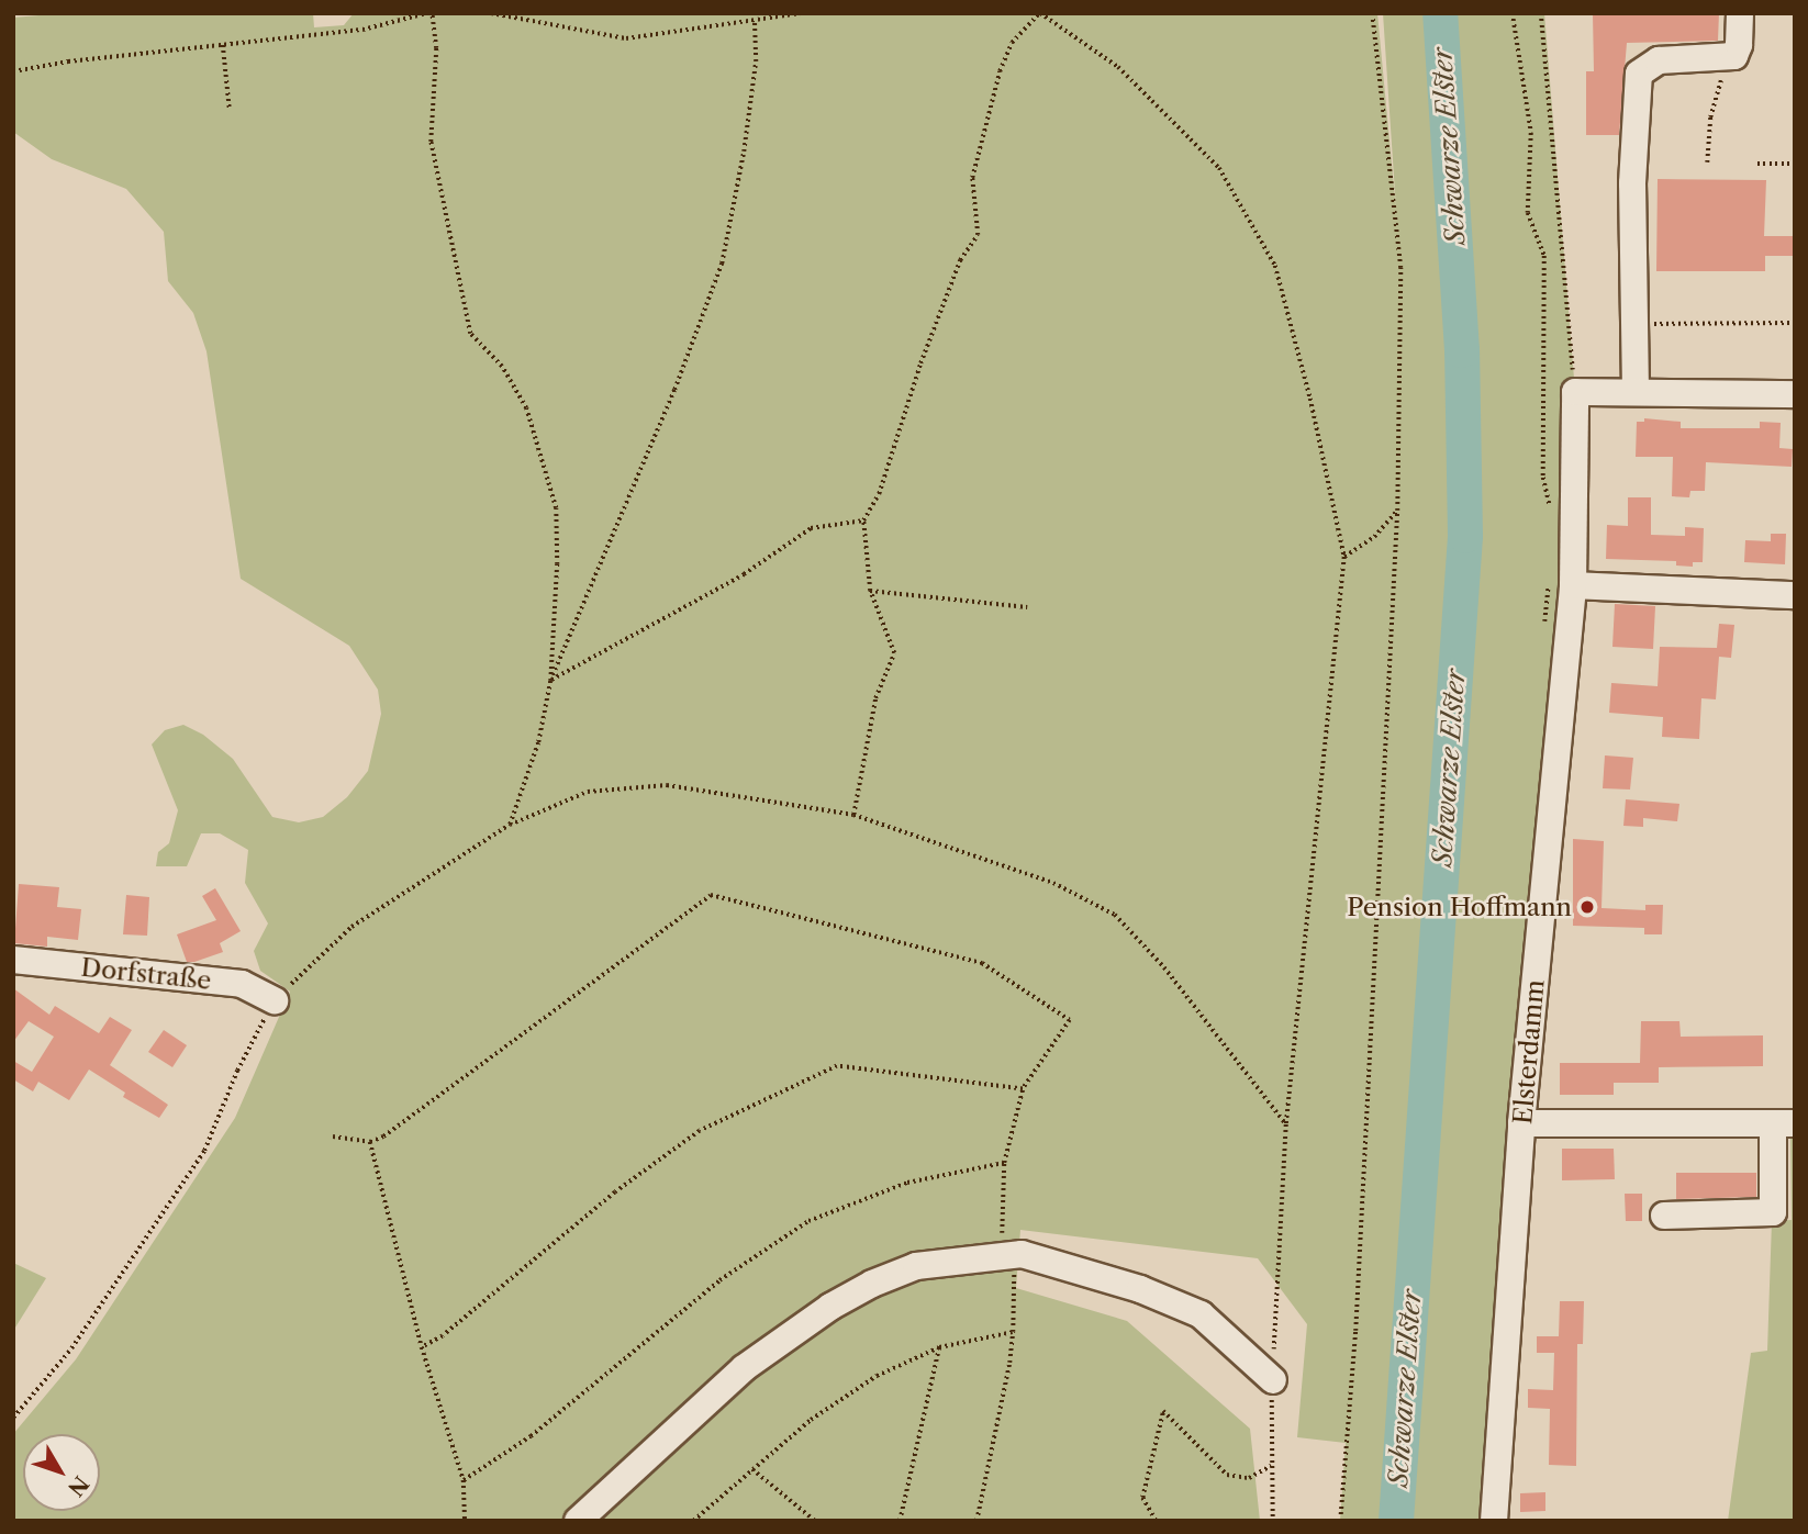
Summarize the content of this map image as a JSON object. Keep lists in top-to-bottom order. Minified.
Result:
{"streets":{"street":["Dorfstraße","Elsterdamm"]},"water":["Schwarze Elster"],"places":["Pension Hoffmann"],"north":"bottom right"}
